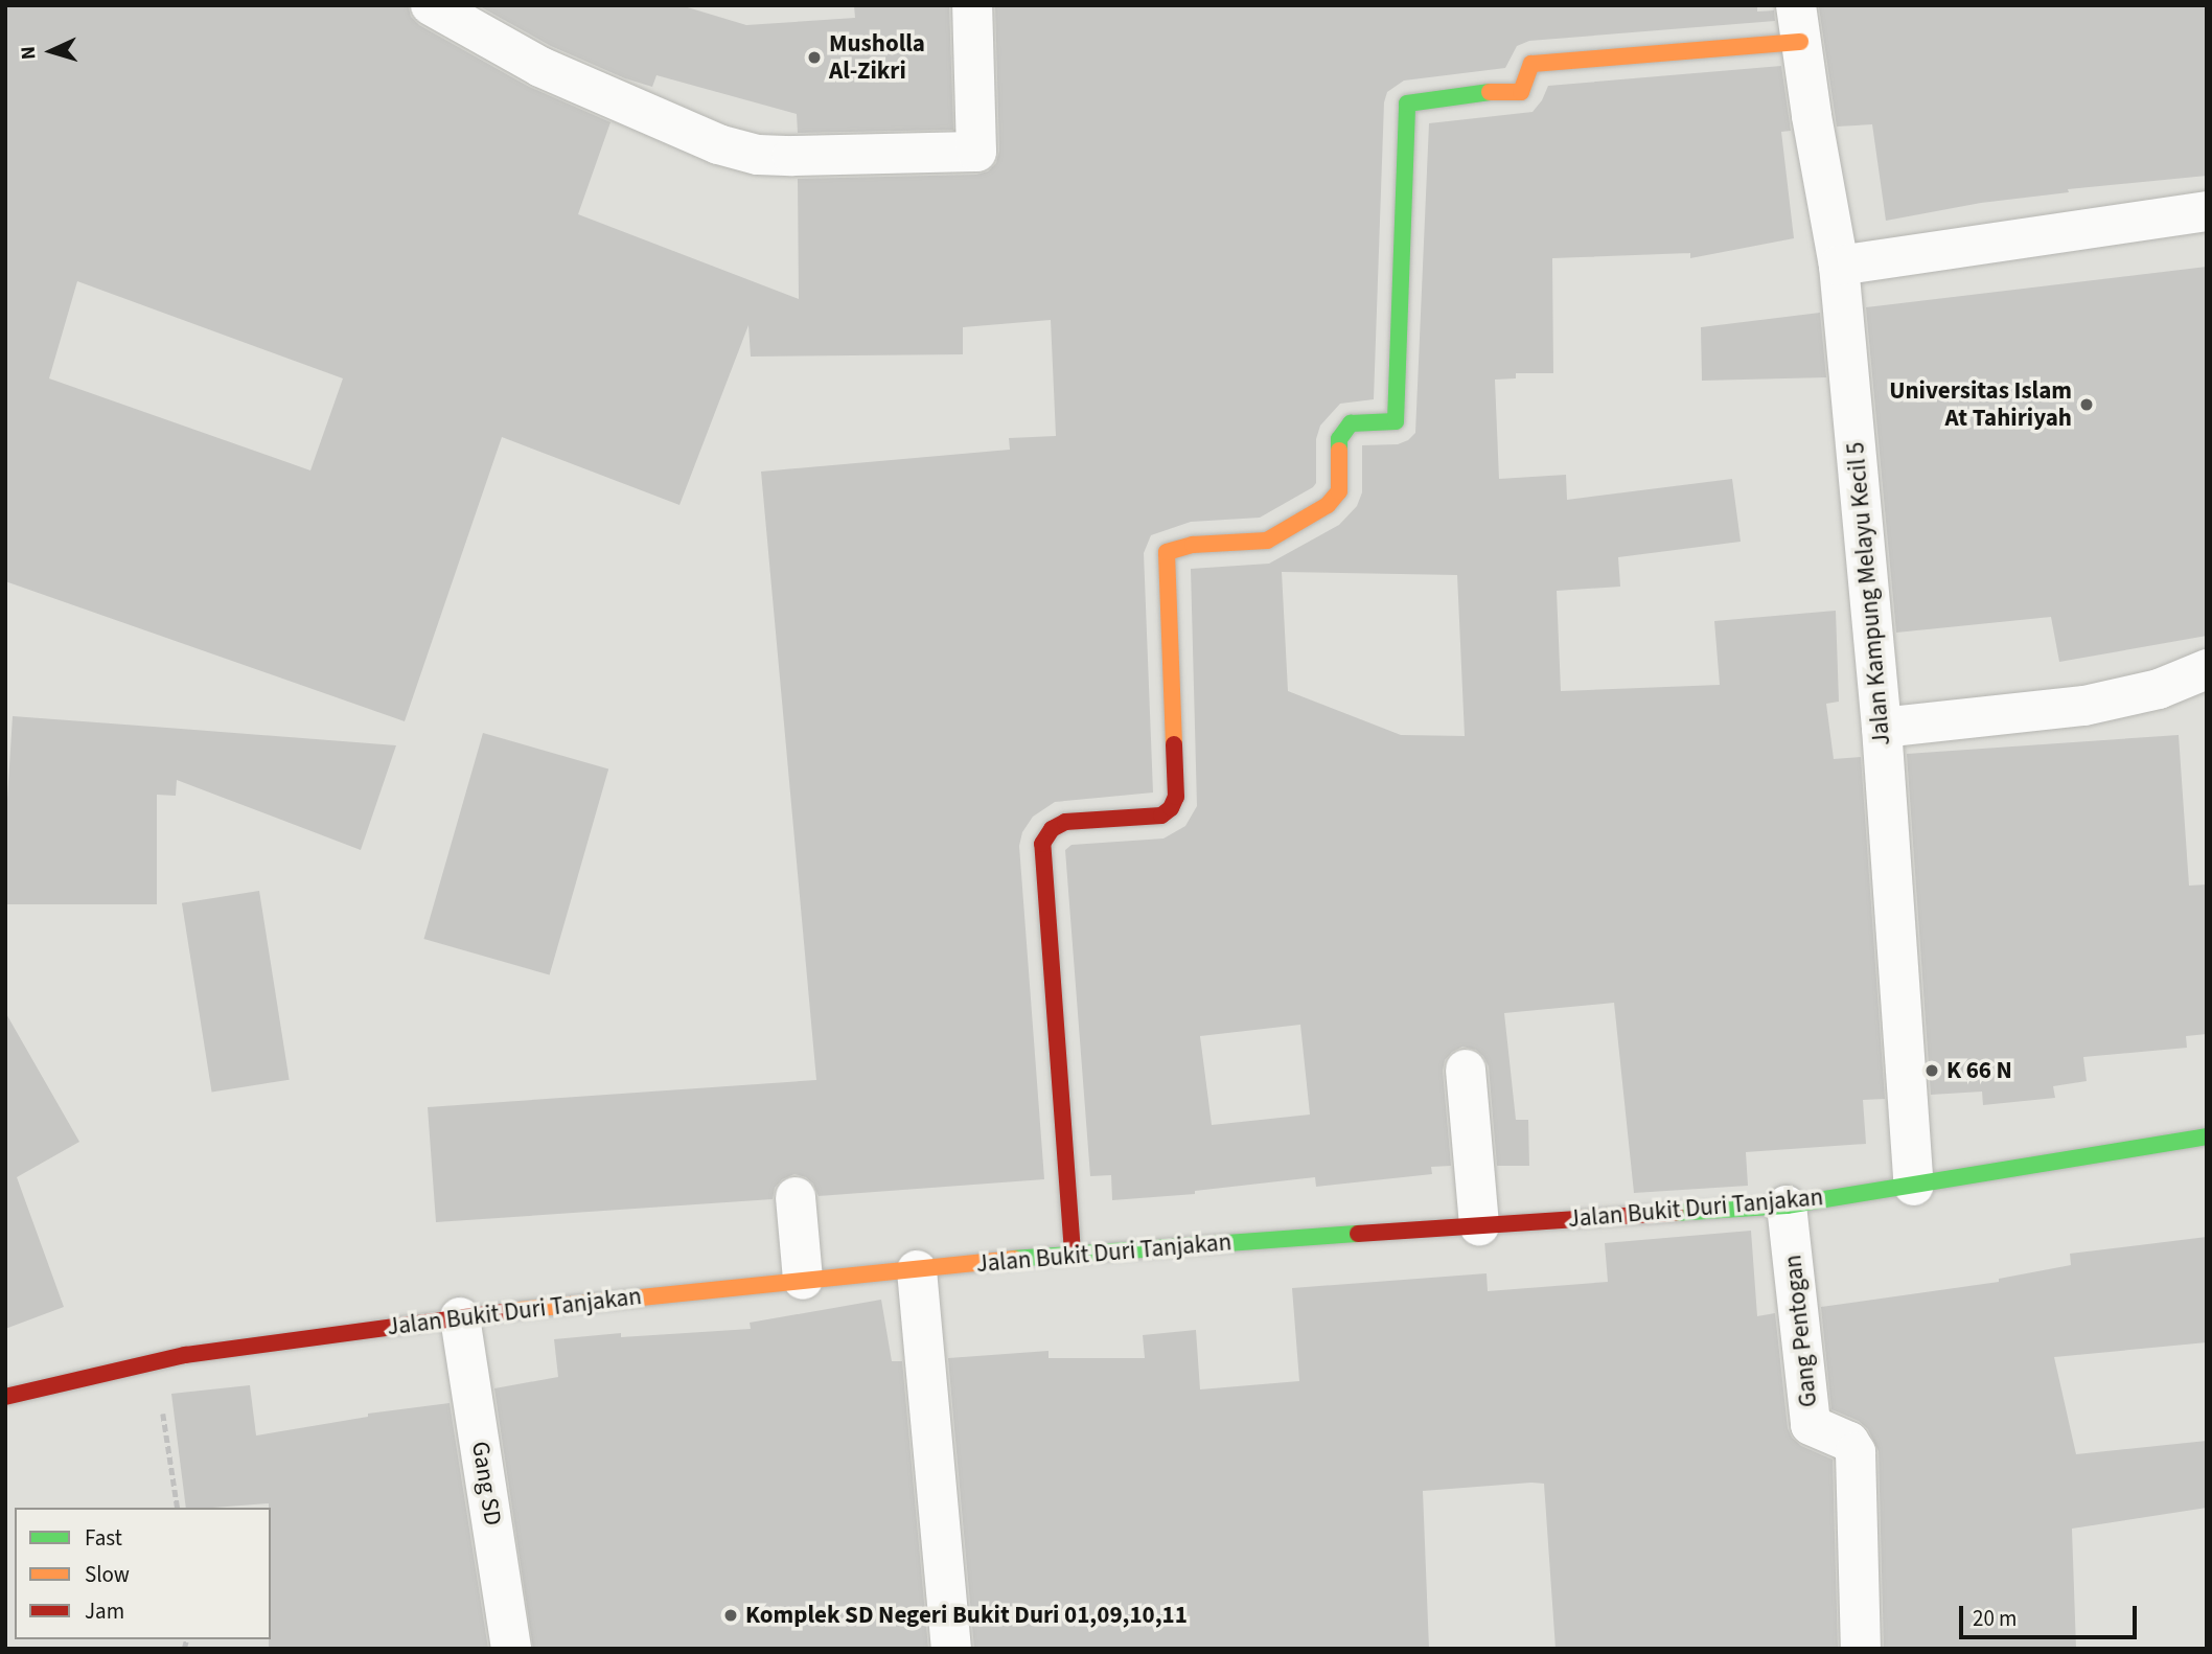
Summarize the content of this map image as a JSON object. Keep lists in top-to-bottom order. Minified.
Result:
{"streets":{"street":["Jalan Kampung Melayu Kecil 5","Jalan Bukit Duri Tanjakan","Gang Pentogan","Gang SD"]},"crossings":[["Jalan Kampung Melayu Kecil 5","Jalan Bukit Duri Tanjakan"],["Jalan Bukit Duri Tanjakan","Gang Pentogan"],["Jalan Bukit Duri Tanjakan","Gang SD"]],"places":["Musholla Al-Zikri","Universitas Islam At Tahiriyah","K 66 N","Komplek SD Negeri Bukit Duri 01,09,10,11"],"legend":["Fast","Slow","Jam"],"scale_bar":"20 m","north":"left"}
